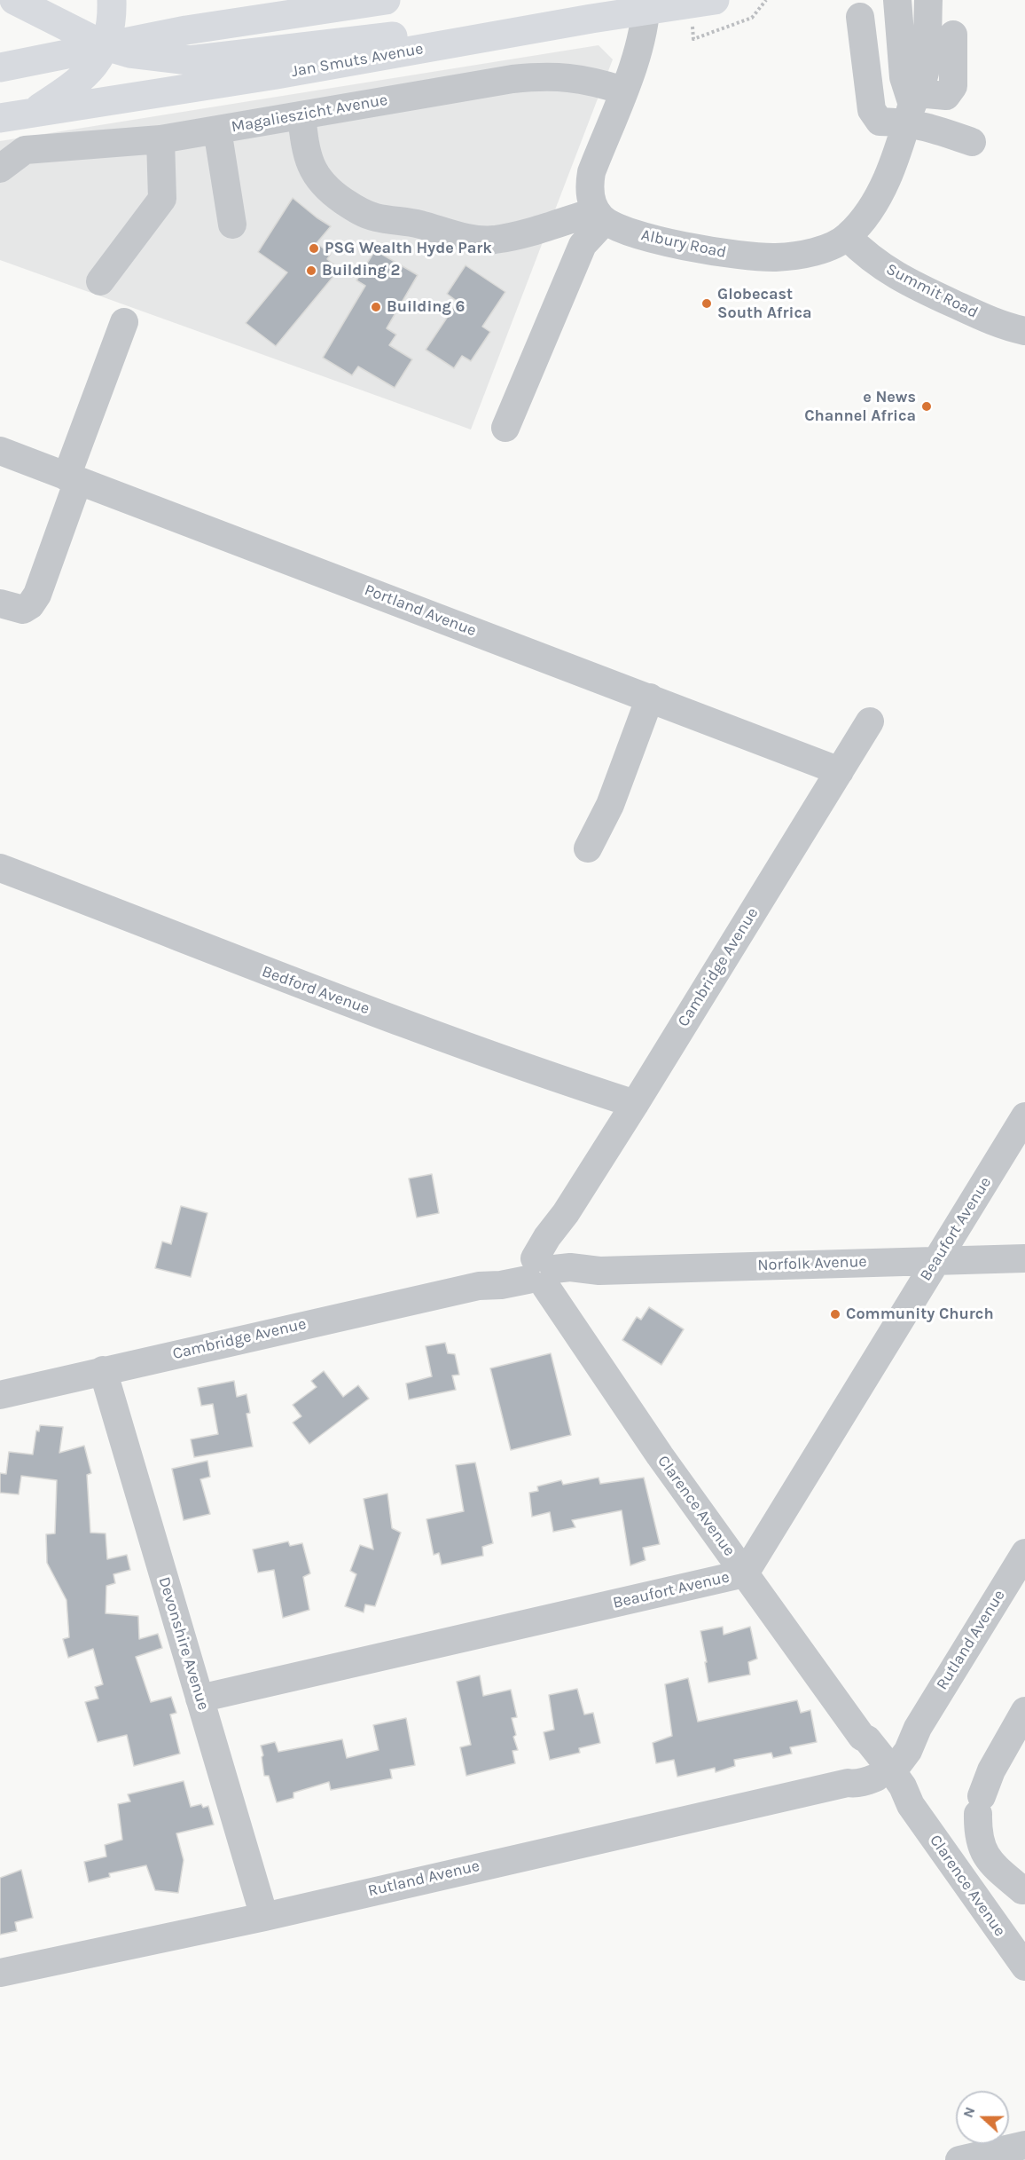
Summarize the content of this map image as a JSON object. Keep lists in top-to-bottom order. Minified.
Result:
{"streets":{"main road":["Jan Smuts Avenue"],"street":["Magalieszicht Avenue","Albury Road","Summit Road","Portland Avenue","Cambridge Avenue","Bedford Avenue","Beaufort Avenue","Norfolk Avenue","Clarence Avenue","Rutland Avenue","Devonshire Avenue"]},"crossings":[["Albury Road","Summit Road"],["Portland Avenue","Cambridge Avenue"],["Cambridge Avenue","Bedford Avenue"],["Cambridge Avenue","Norfolk Avenue"],["Cambridge Avenue","Clarence Avenue"],["Cambridge Avenue","Devonshire Avenue"],["Beaufort Avenue","Norfolk Avenue"],["Beaufort Avenue","Clarence Avenue"],["Beaufort Avenue","Devonshire Avenue"],["Norfolk Avenue","Clarence Avenue"],["Clarence Avenue","Rutland Avenue"],["Rutland Avenue","Devonshire Avenue"]],"places":["PSG Wealth Hyde Park","Building 2","Globecast South Africa","Building 6","e News Channel Africa","Community Church"],"north":"left"}
